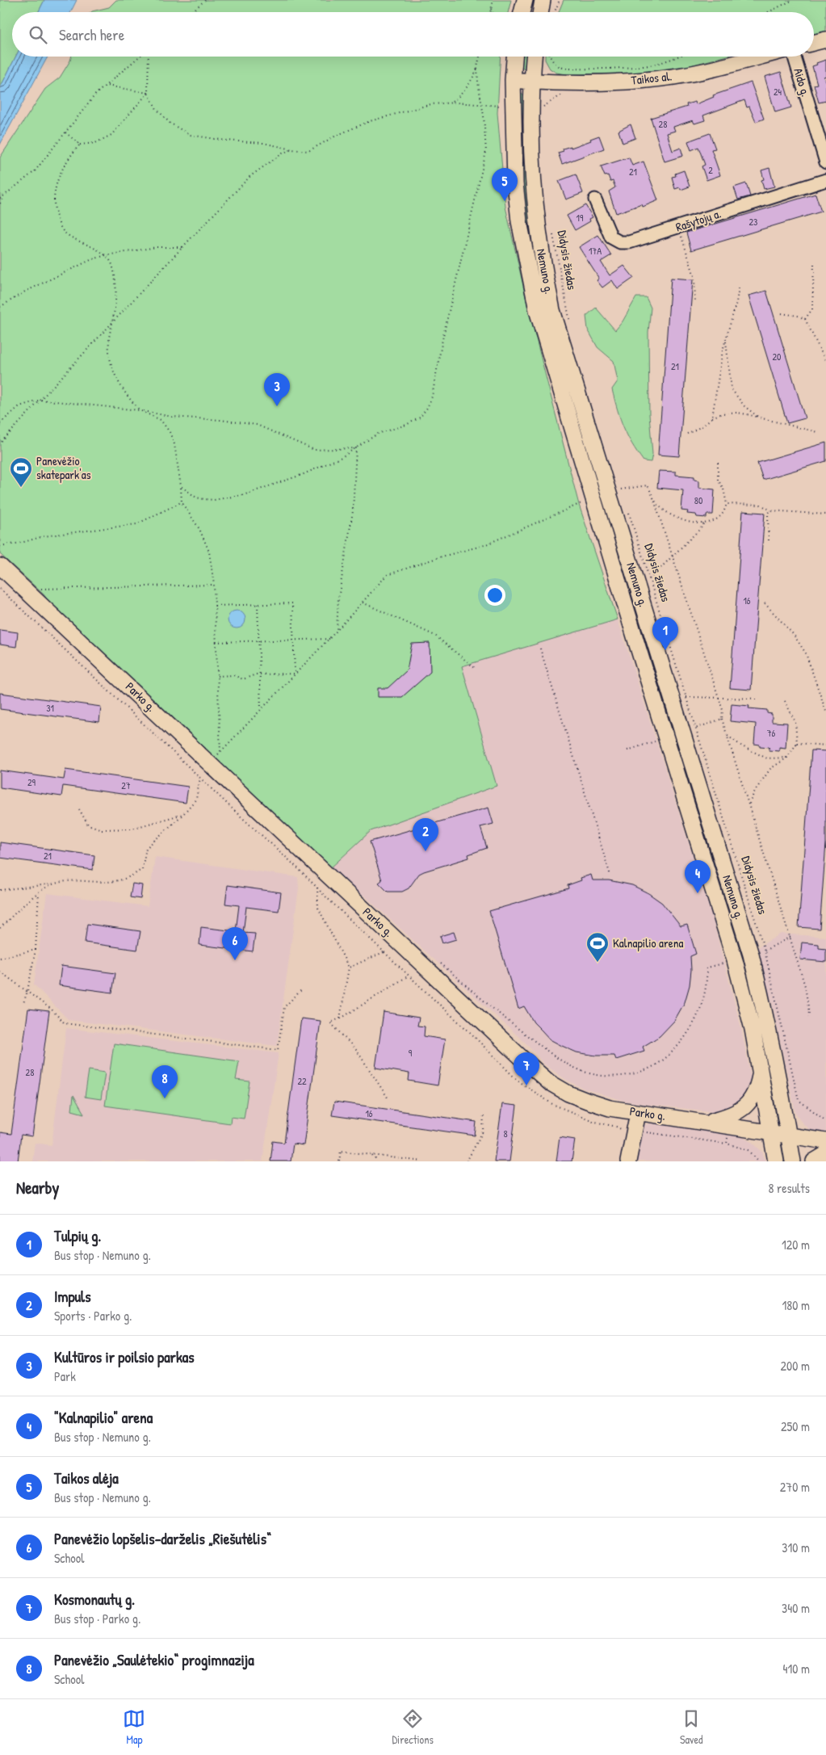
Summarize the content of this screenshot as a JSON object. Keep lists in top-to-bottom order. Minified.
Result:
{"streets":{"main road":["Taikos al.","Nemuno g.","Parko g."],"street":["Aido g.","Rašytojų a."],"path":["Didysis žiedas"]},"crossings":[["Taikos al.","Nemuno g."],["Nemuno g.","Parko g."]],"places":{"sports":["Panevėžio skatepark'as","Kalnapilio arena"]},"house_numbers":["24","28","2","21","19","23","17A","20","21","80","16","31","76","29","27","21","9","28","22","16","8"],"page":{"search":"Search here","pins":["5","3","1","2","4","6","7","8"],"heading":["Nearby","8 results"],"list":[{"mark":"1","name":"Tulpių g.","note":"Bus stop · Nemuno g.","value":"120 m"},{"mark":"2","name":"Impuls","note":"Sports · Parko g.","value":"180 m"},{"mark":"3","name":"Kultūros ir poilsio parkas","note":"Park","value":"200 m"},{"mark":"4","name":"\"Kalnapilio\" arena","note":"Bus stop · Nemuno g.","value":"250 m"},{"mark":"5","name":"Taikos alėja","note":"Bus stop · Nemuno g.","value":"270 m"},{"mark":"6","name":"Panevėžio lopšelis-darželis „Riešutėlis“","note":"School","value":"310 m"},{"mark":"7","name":"Kosmonautų g.","note":"Bus stop · Parko g.","value":"340 m"},{"mark":"8","name":"Panevėžio „Saulėtekio“ progimnazija","note":"School","value":"410 m"}],"nav":["Map","Directions","Saved"]}}
